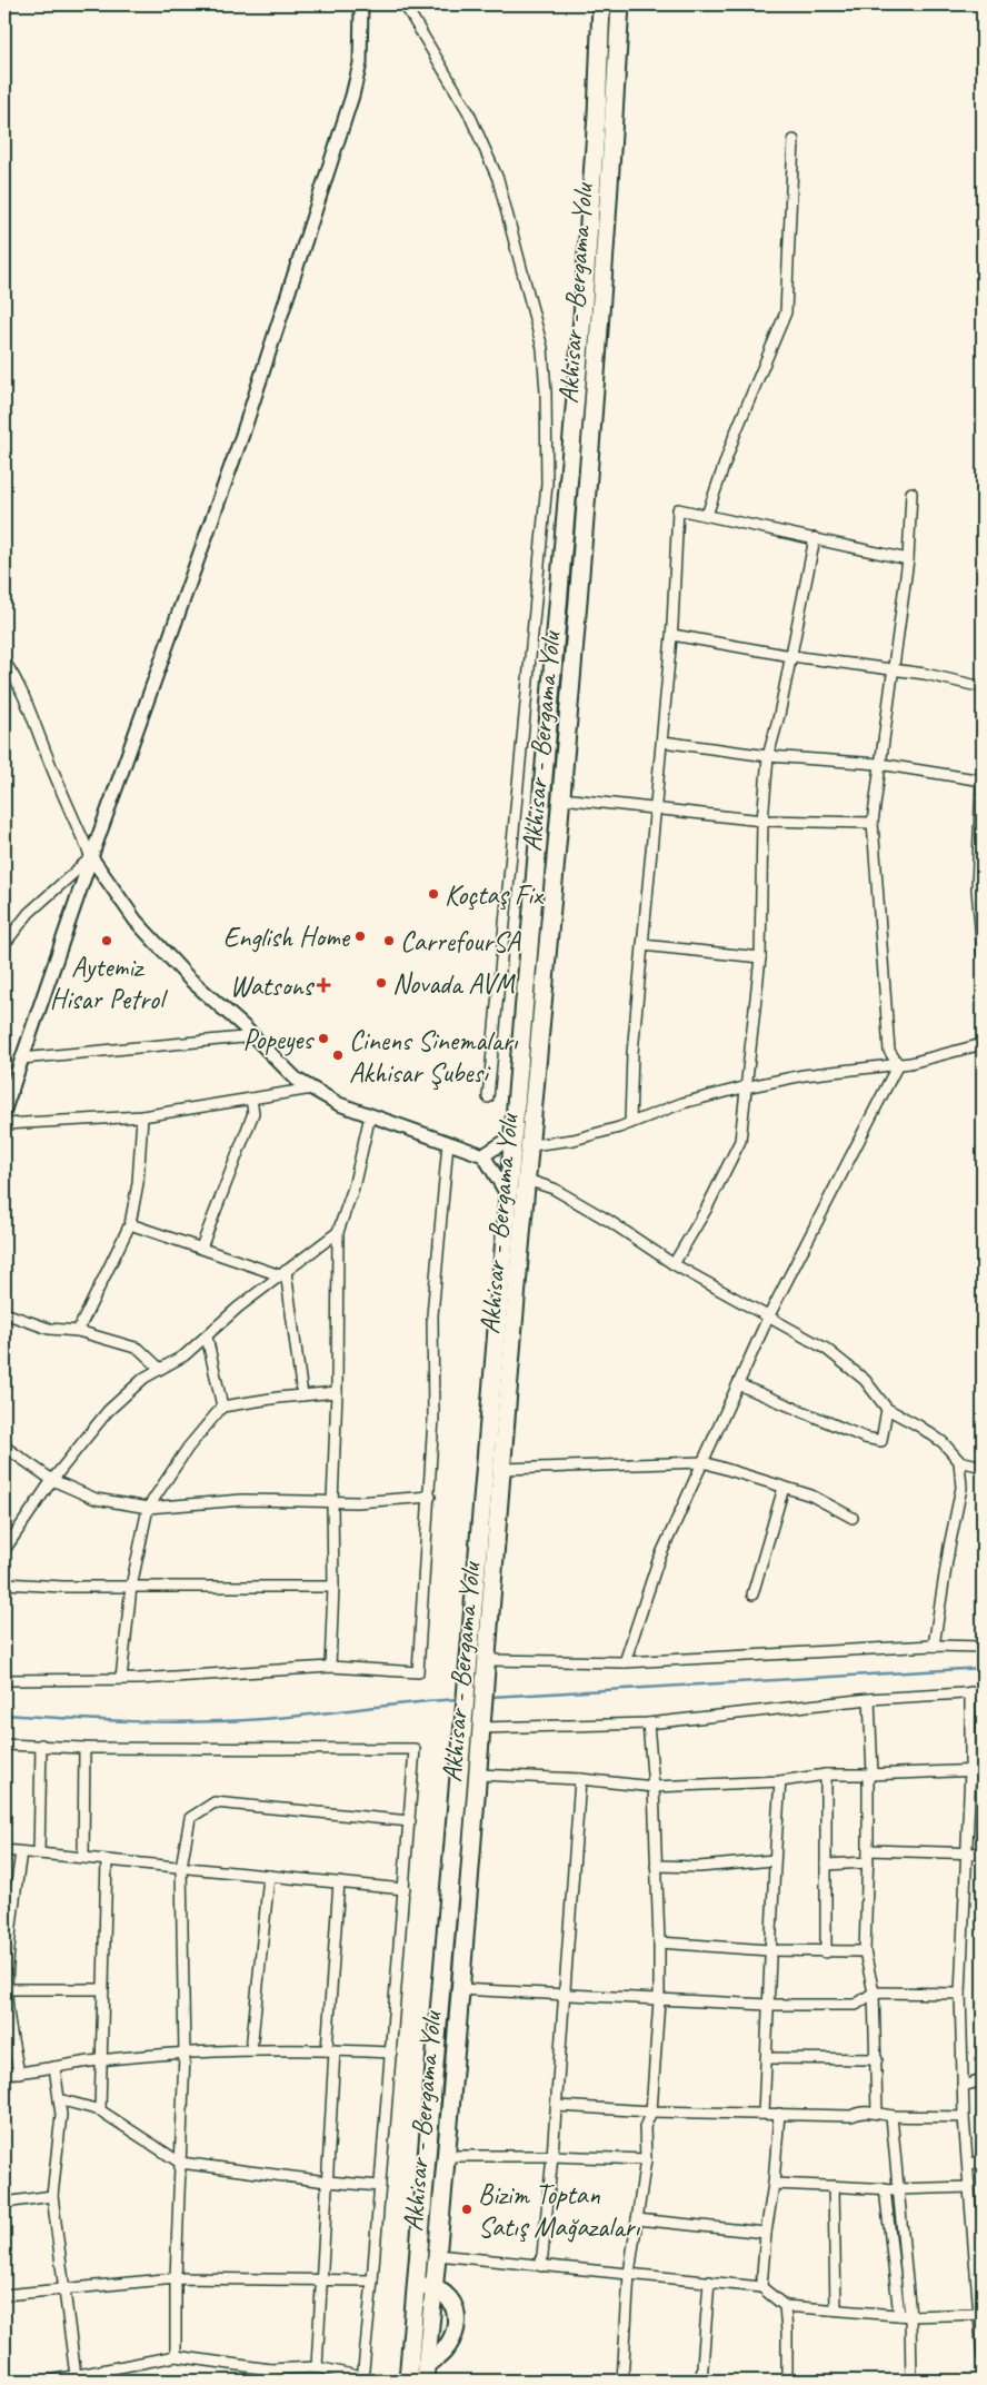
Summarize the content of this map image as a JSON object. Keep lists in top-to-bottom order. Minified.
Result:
{"streets":{"main road":["Akhisar - Bergama Yolu"]},"places":{"other":["Koçtaş Fix","English Home","Aytemiz Hisar Petrol","CarrefourSA","Novada AVM","Popeyes","Cinens Sinemaları Akhisar Şubesi","Bizim Toptan Satış Mağazaları"],"health":["Watsons"]}}
